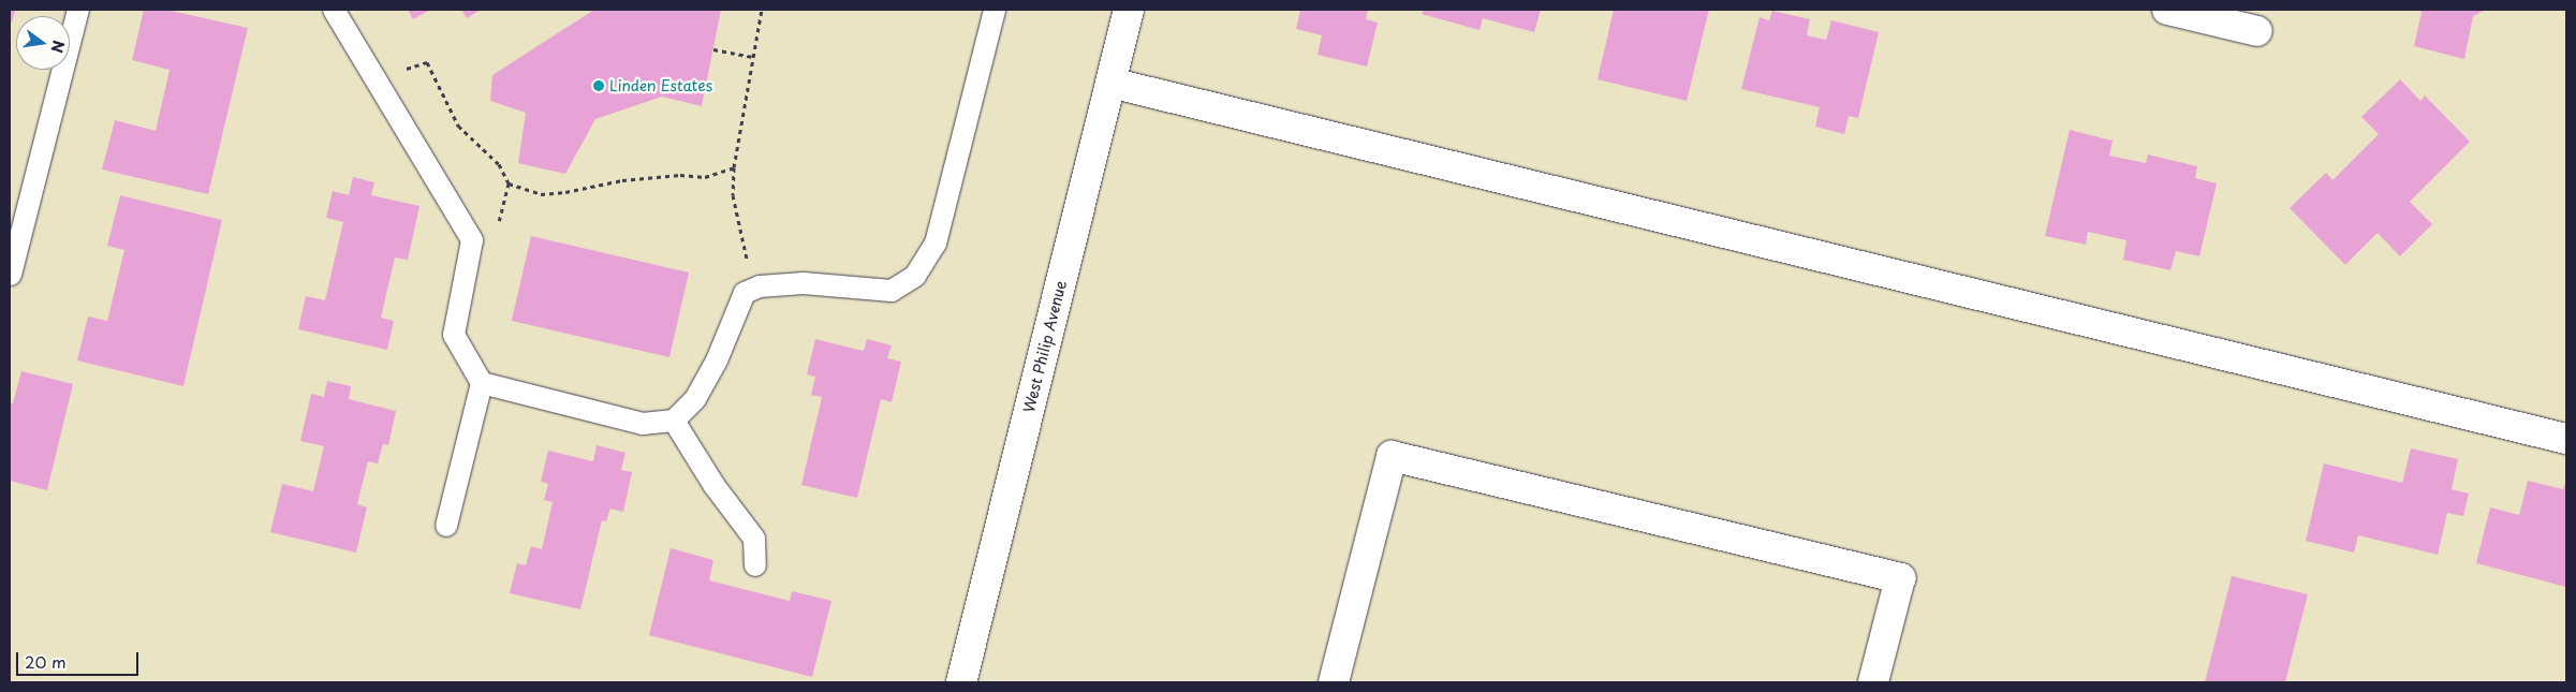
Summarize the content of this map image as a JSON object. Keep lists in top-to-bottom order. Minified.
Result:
{"streets":{"street":["West Philip Avenue"]},"places":["Linden Estates"],"scale_bar":"20 m","north":"right"}
